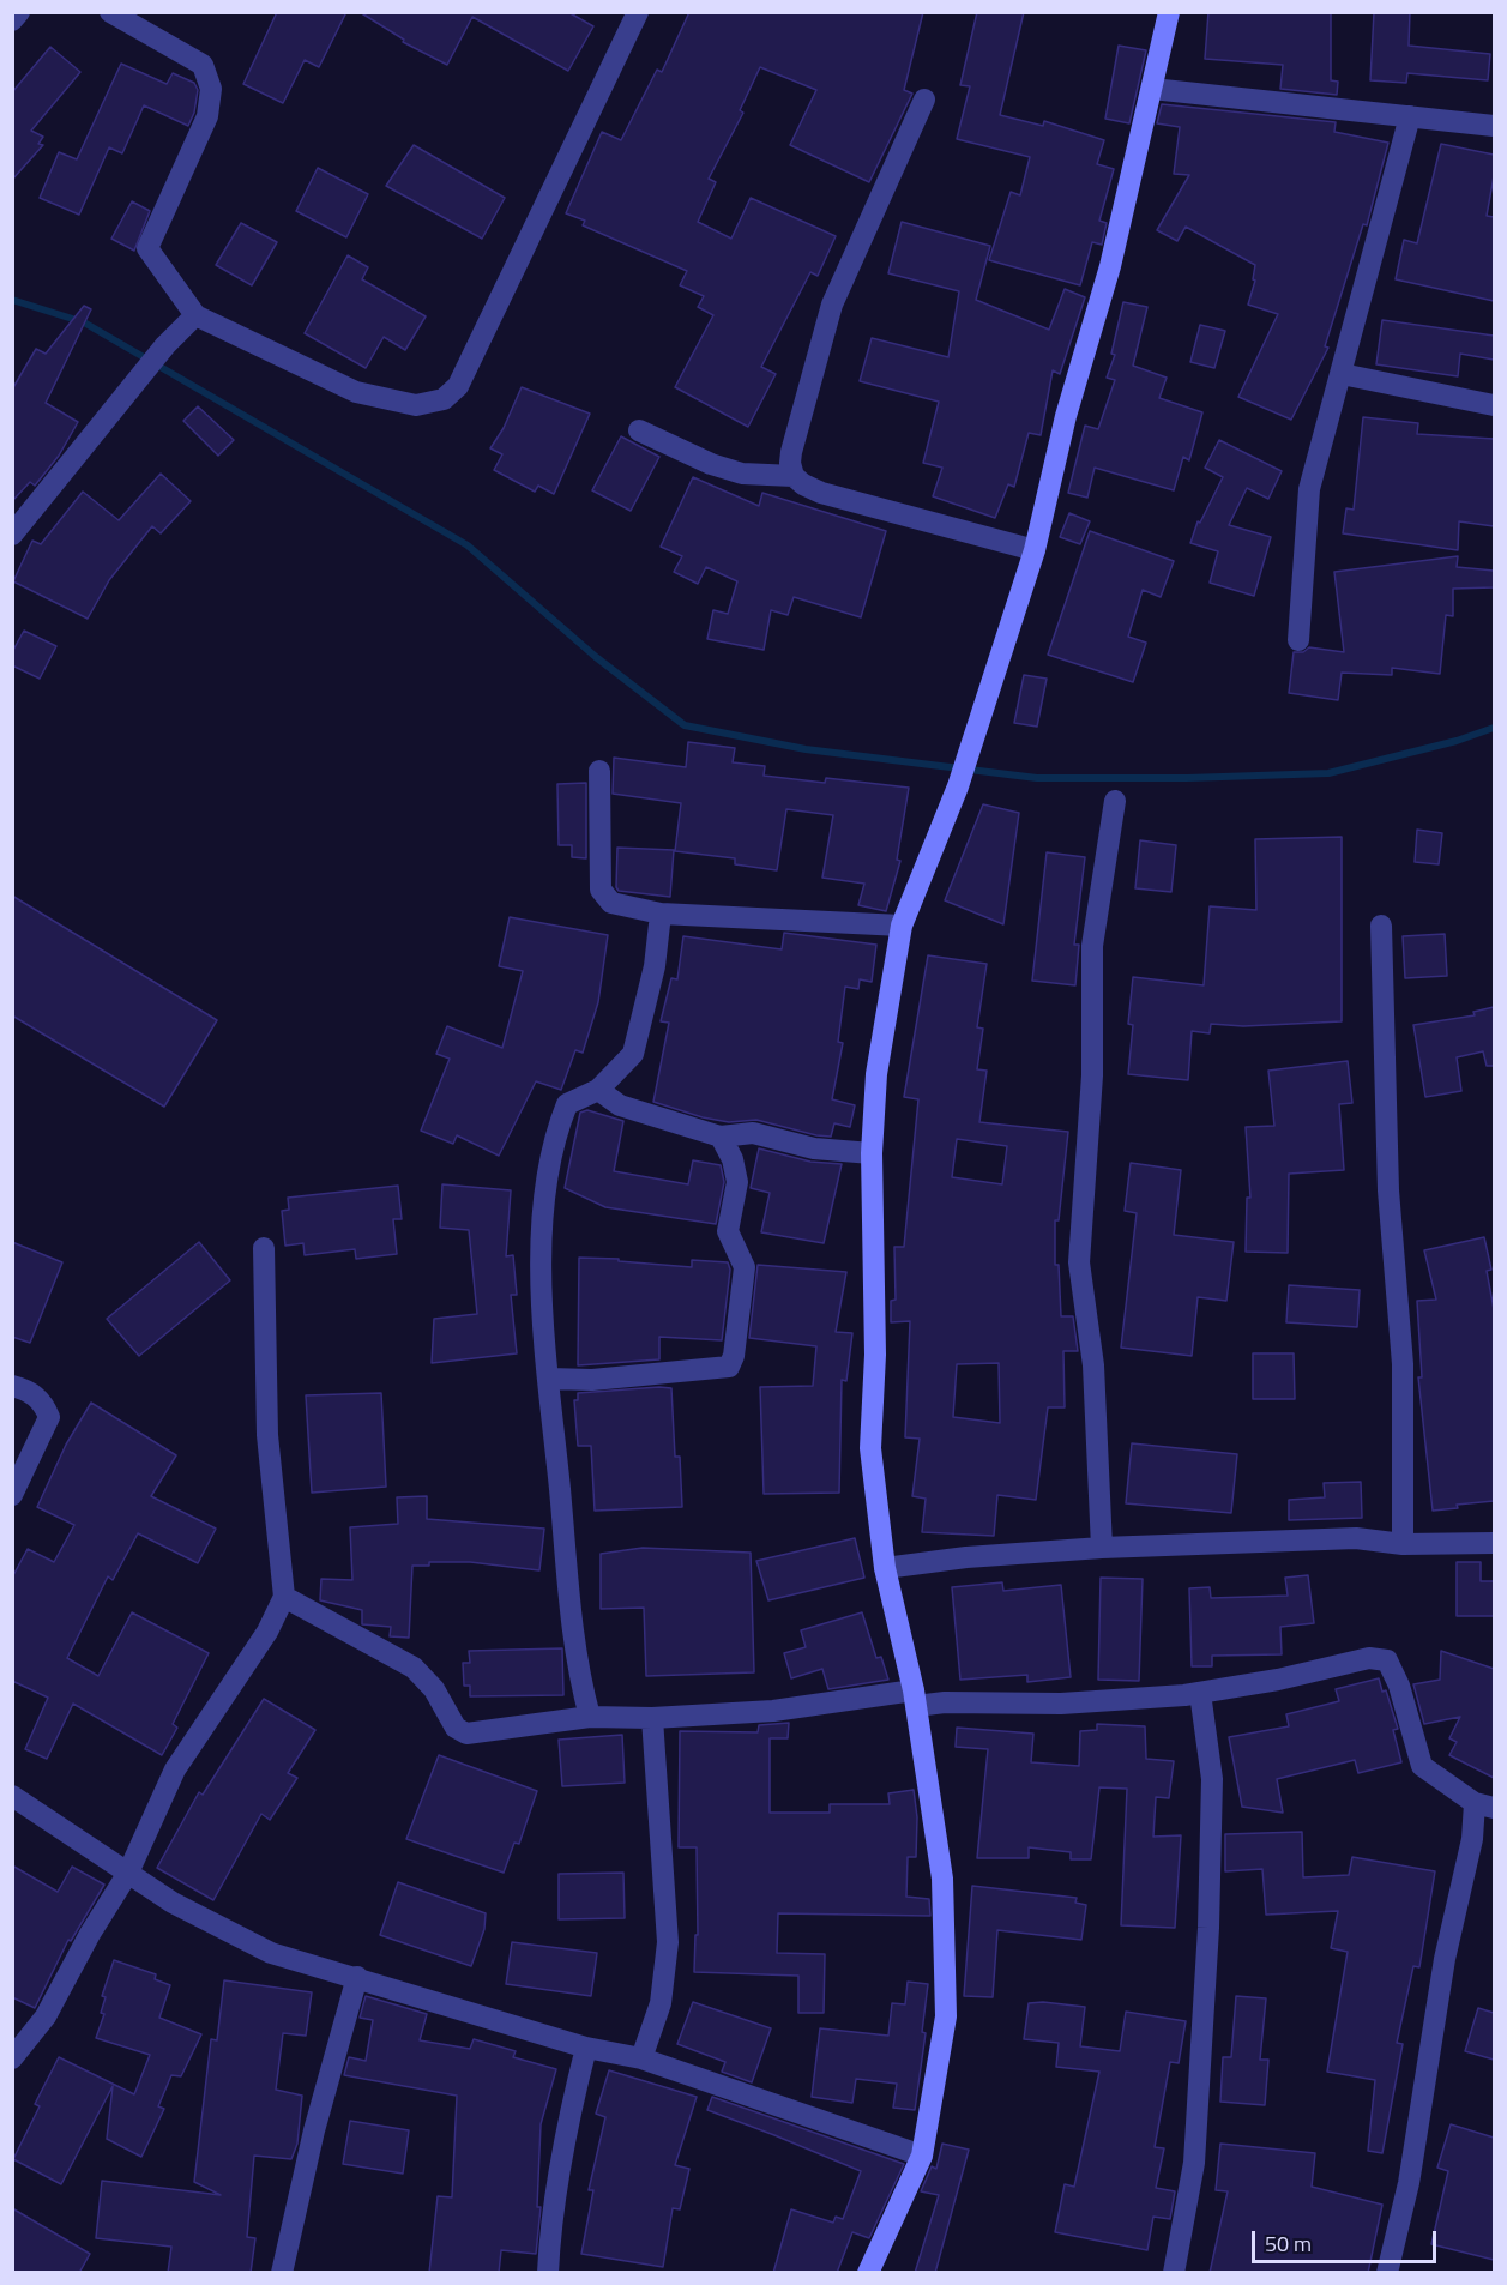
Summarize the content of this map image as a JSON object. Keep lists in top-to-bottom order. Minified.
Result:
{"scale_bar":"50 m"}
